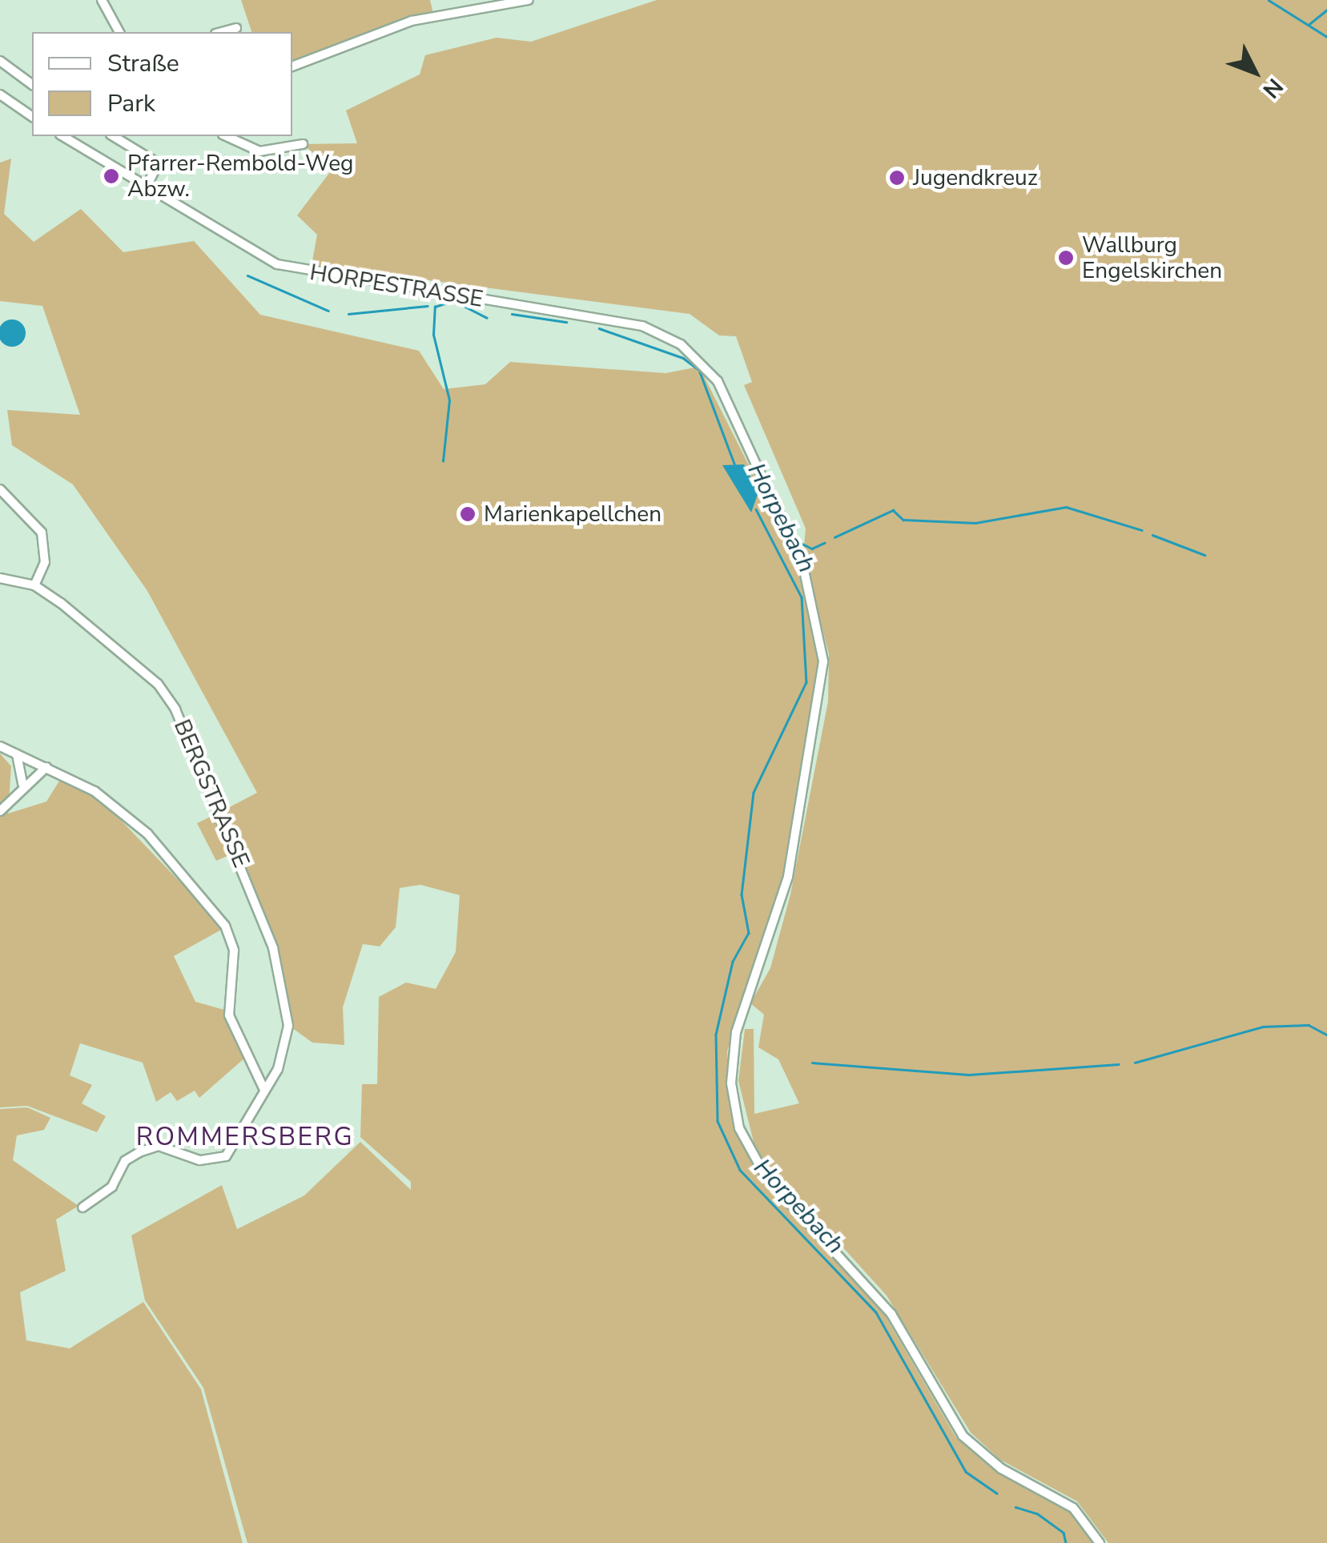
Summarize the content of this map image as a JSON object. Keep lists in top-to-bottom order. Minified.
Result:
{"streets":{"street":["HORPESTRASSE","BERGSTRASSE"]},"districts":["ROMMERSBERG"],"water":["Horpebach"],"places":["Pfarrer-Rembold-Weg Abzw.","Jugendkreuz","Wallburg Engelskirchen","Marienkapellchen"],"legend":["Straße","Park"],"north":"bottom right"}
